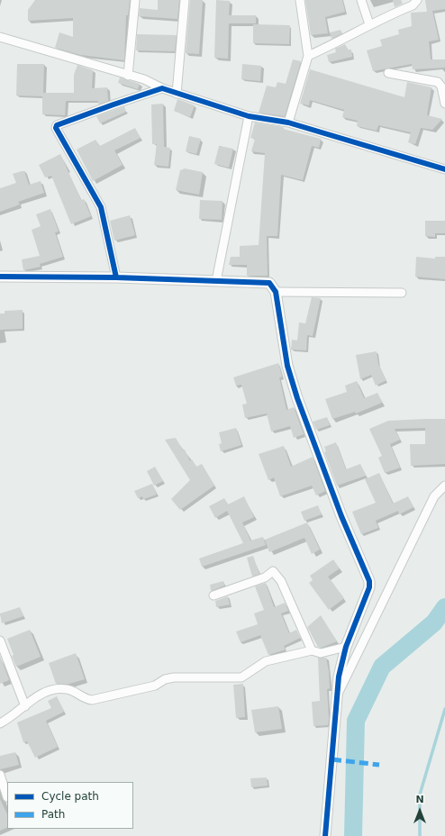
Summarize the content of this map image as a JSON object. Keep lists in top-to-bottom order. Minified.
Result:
{"legend":["Cycle path","Path"],"north":"top"}
